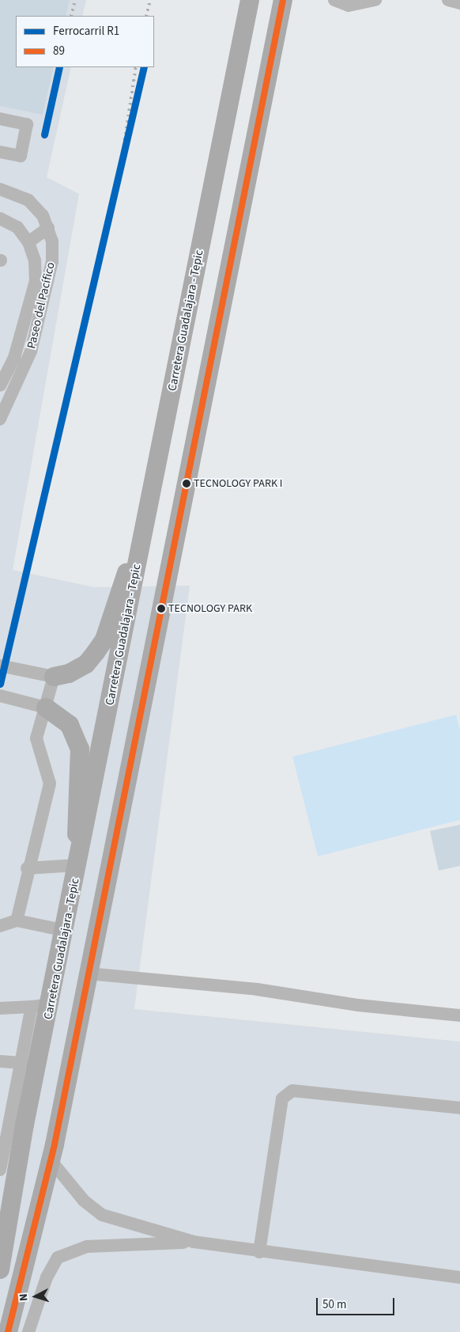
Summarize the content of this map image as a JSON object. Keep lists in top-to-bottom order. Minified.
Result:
{"streets":{"highway":["Carretera Guadalajara - Tepic"],"street":["Paseo del Pacífico"]},"places":["TECNOLOGY PARK I","TECNOLOGY PARK"],"lines":["transit line 89","rail line R1"],"legend":["Ferrocarril R1","89"],"scale_bar":"50 m","north":"left"}
